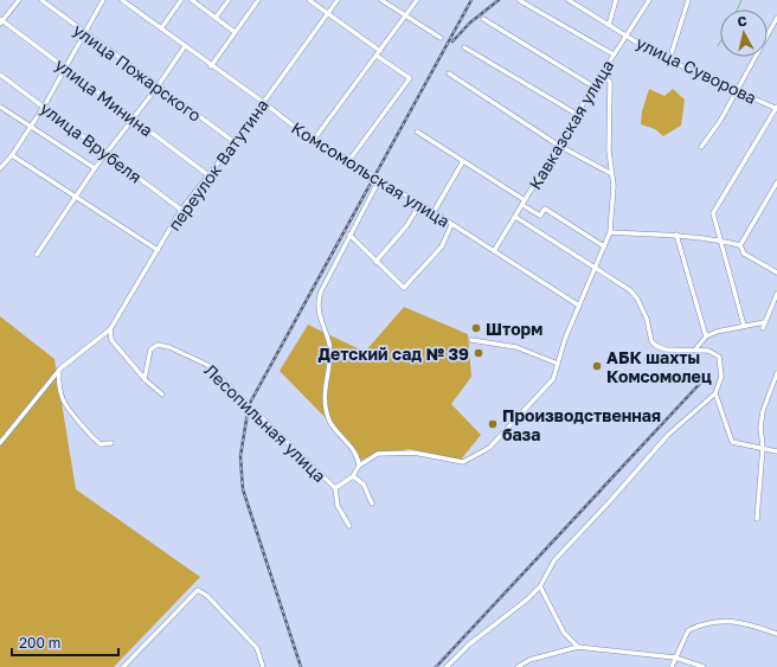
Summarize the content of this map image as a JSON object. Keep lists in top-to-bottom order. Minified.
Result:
{"streets":{"street":["улица Суворова","улица Пожарского","улица Минина","Кавказская улица","улица Врубеля","переулок Ватутина","Комсомольская улица","Лесопильная улица"]},"crossings":[["улица Суворова","Кавказская улица"],["улица Пожарского","переулок Ватутина"],["улица Минина","переулок Ватутина"],["Кавказская улица","Комсомольская улица"],["улица Врубеля","переулок Ватутина"],["переулок Ватутина","Комсомольская улица"]],"places":["Шторм","Детский сад № 39","АБК шахты Комсомолец","Производственная база"],"scale_bar":"200 m","north":"top"}
